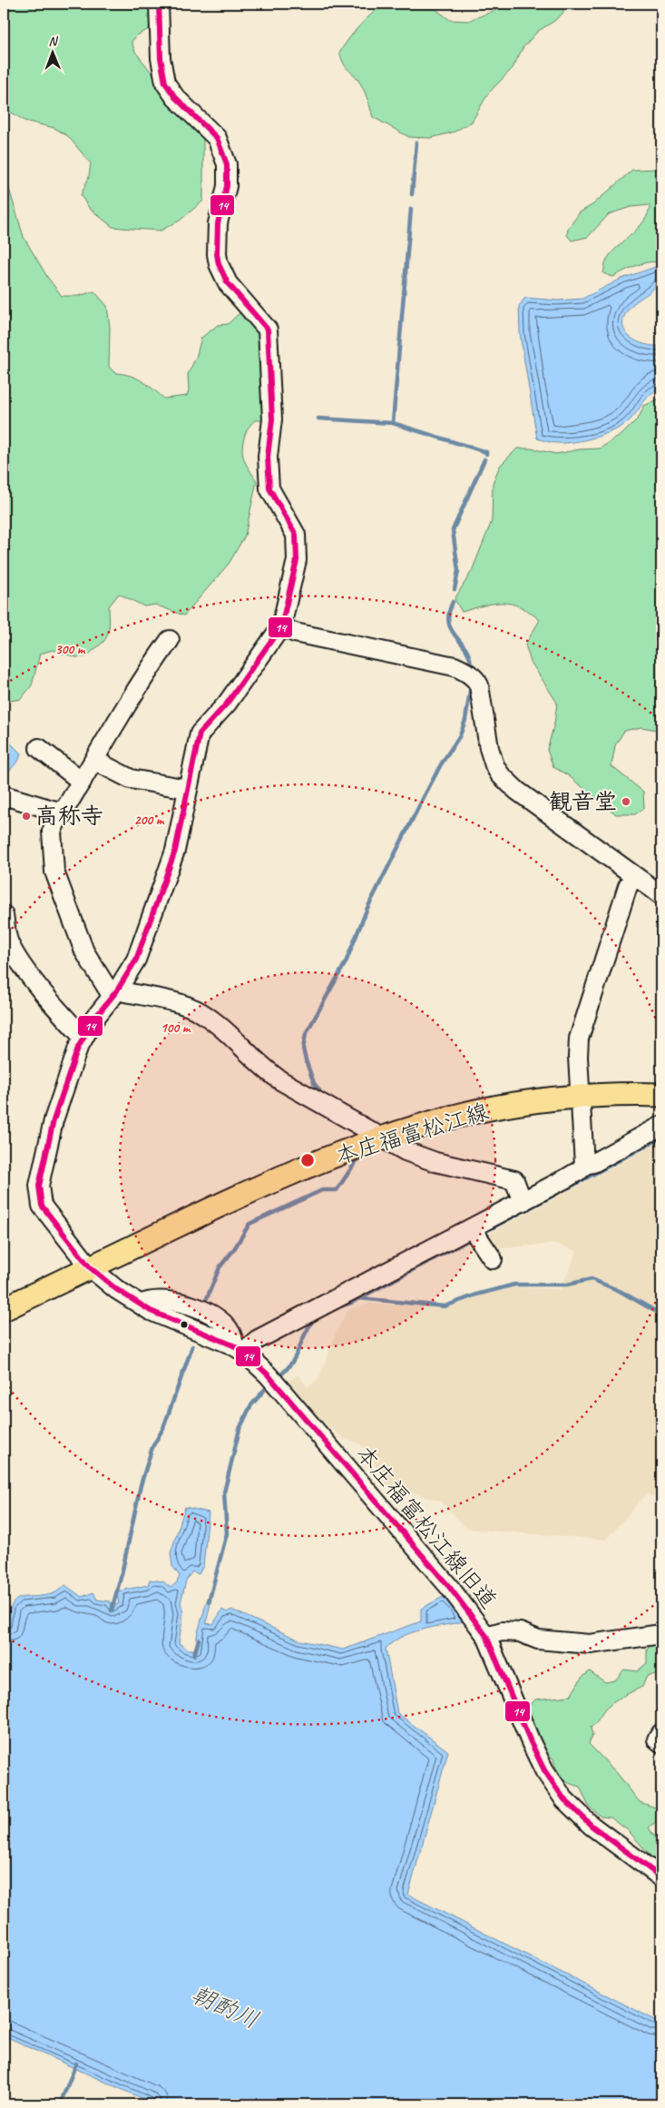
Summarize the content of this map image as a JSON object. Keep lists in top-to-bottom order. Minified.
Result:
{"streets":{"main road":["本庄福富松江線"],"street":["本庄福富松江線旧道"]},"crossings":[["本庄福富松江線","本庄福富松江線旧道"]],"water":["朝酌川"],"places":["観音堂","高称寺"],"lines":["transit line 14"],"north":"top","rings":["300 m","200 m","100 m"]}
